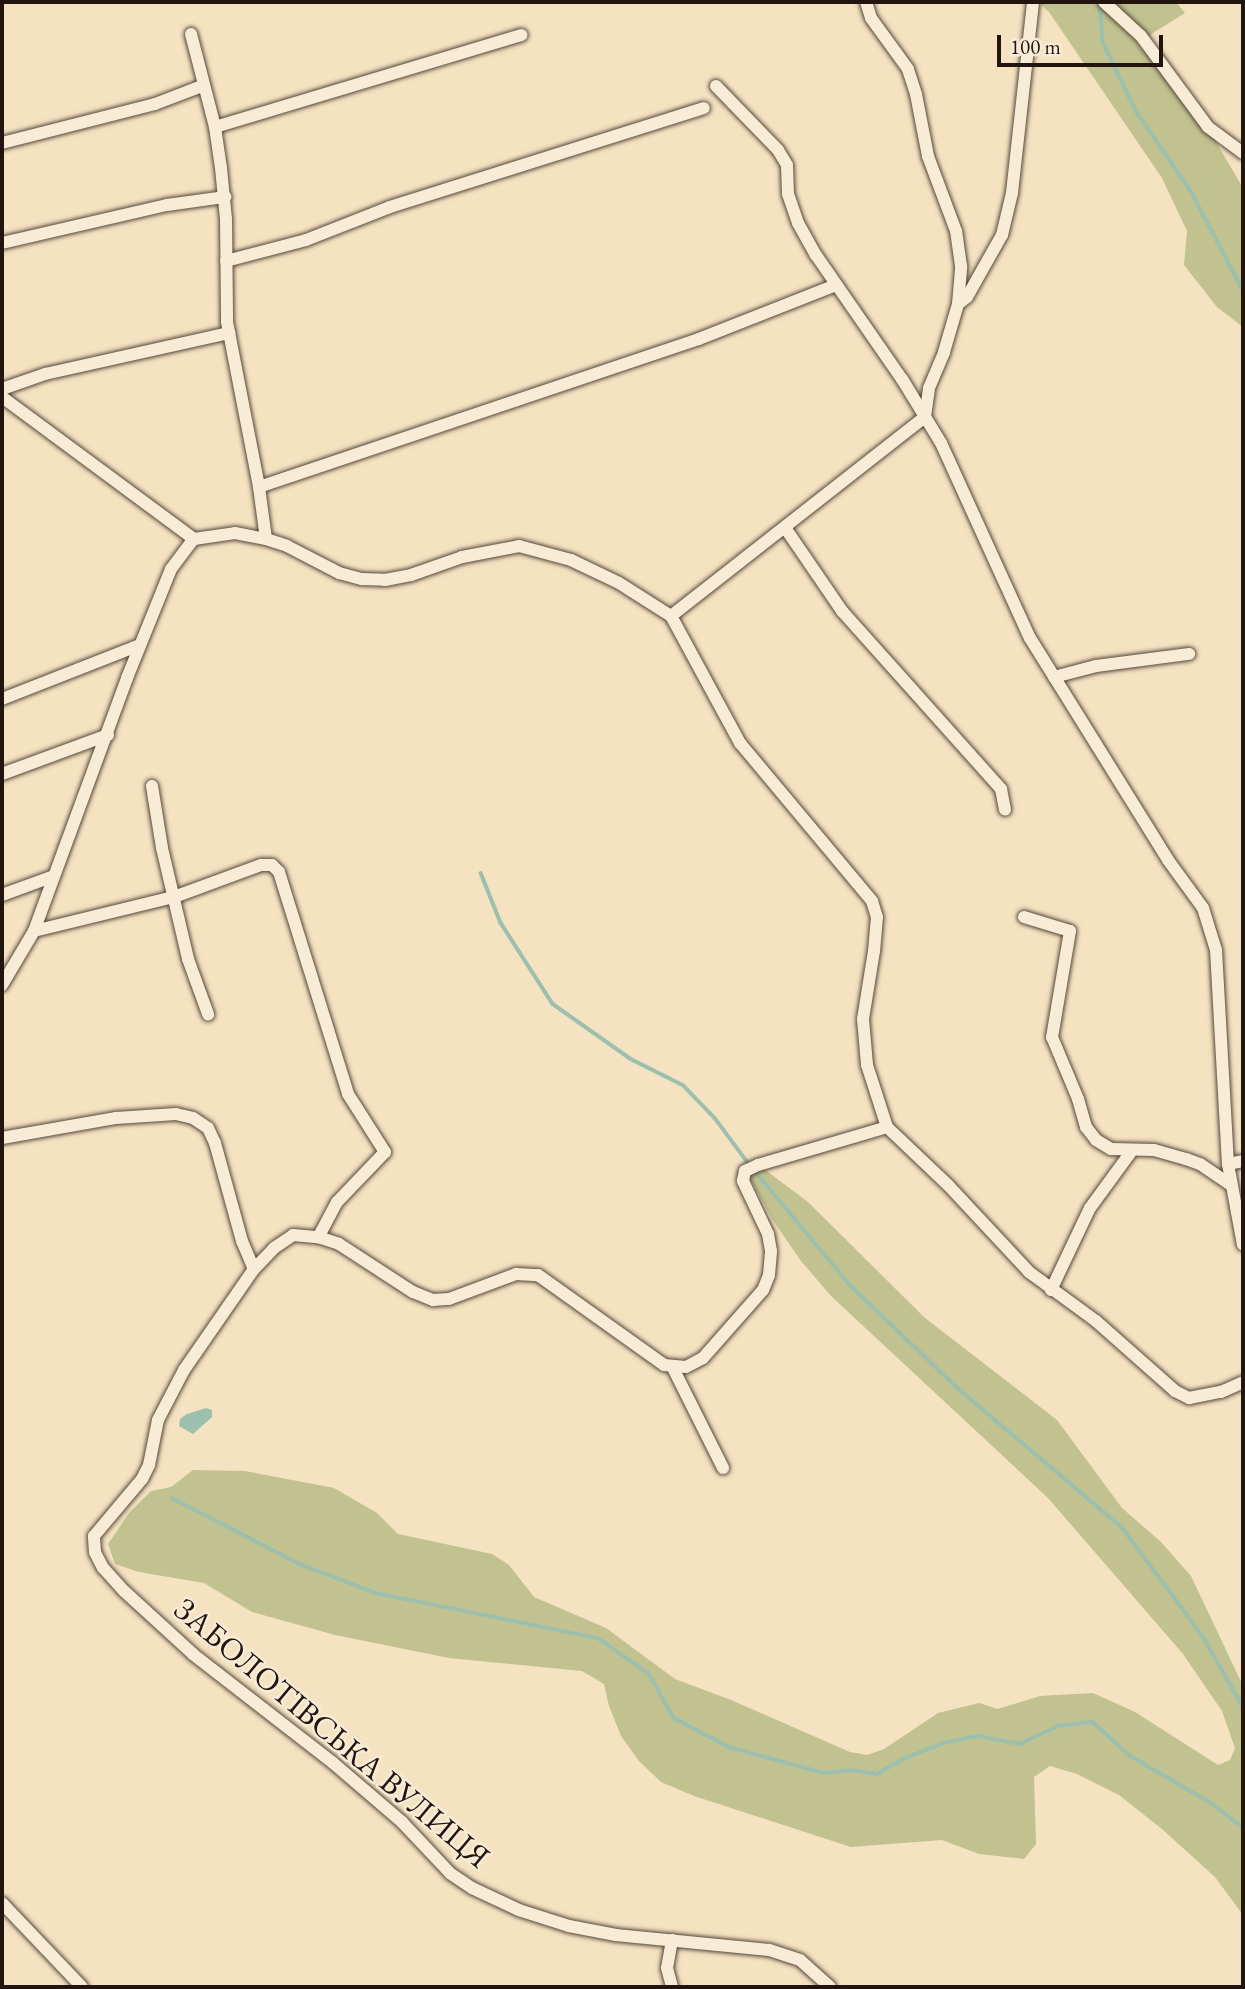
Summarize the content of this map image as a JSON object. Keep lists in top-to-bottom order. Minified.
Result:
{"streets":{"street":["ЗАБОЛОТІВСЬКА ВУЛИЦЯ"]},"scale_bar":"100 m"}
